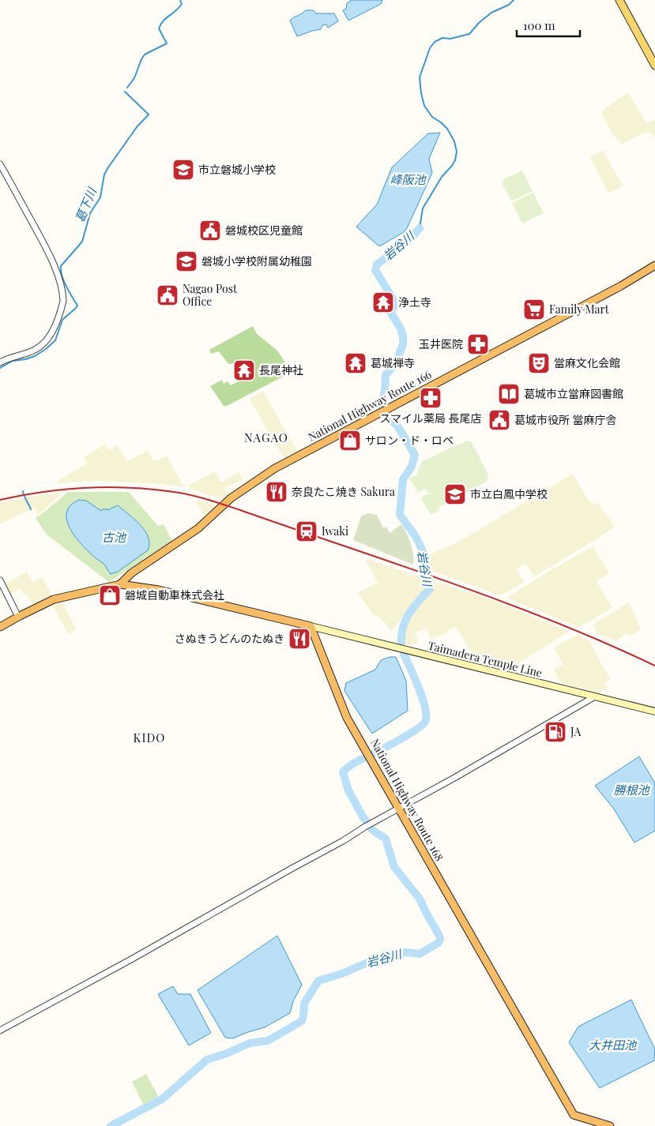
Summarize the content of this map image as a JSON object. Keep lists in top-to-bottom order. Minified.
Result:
{"streets":{"highway":["National Highway Route 166","National Highway Route 168"],"main road":["Taimadera Temple Line"]},"crossings":[["Taimadera Temple Line","National Highway Route 168"]],"districts":["NAGAO","KIDO"],"water":["峰阪池","葛下川","岩谷川","古池","勝根池","大井田池"],"places":{"school or university":["市立磐城小学校","磐城小学校附属幼稚園","市立白鳳中学校"],"public building":["磐城校区児童館","Nagao Post Office","葛城市役所 當麻庁舎"],"temple":["浄土寺","葛城禅寺","長尾神社"],"supermarket":["Family Mart"],"pharmacy":["玉井医院","スマイル薬局 長尾店"],"theatre":["當麻文化会館"],"library":["葛城市立當麻図書館"],"shop":["サロン・ド・ロペ","磐城自動車株式会社"],"restaurant":["奈良たこ焼き Sakura","さぬきうどんのたぬき"],"station":["Iwaki"],"fuel station":["JA"]},"scale_bar":"100 m"}
